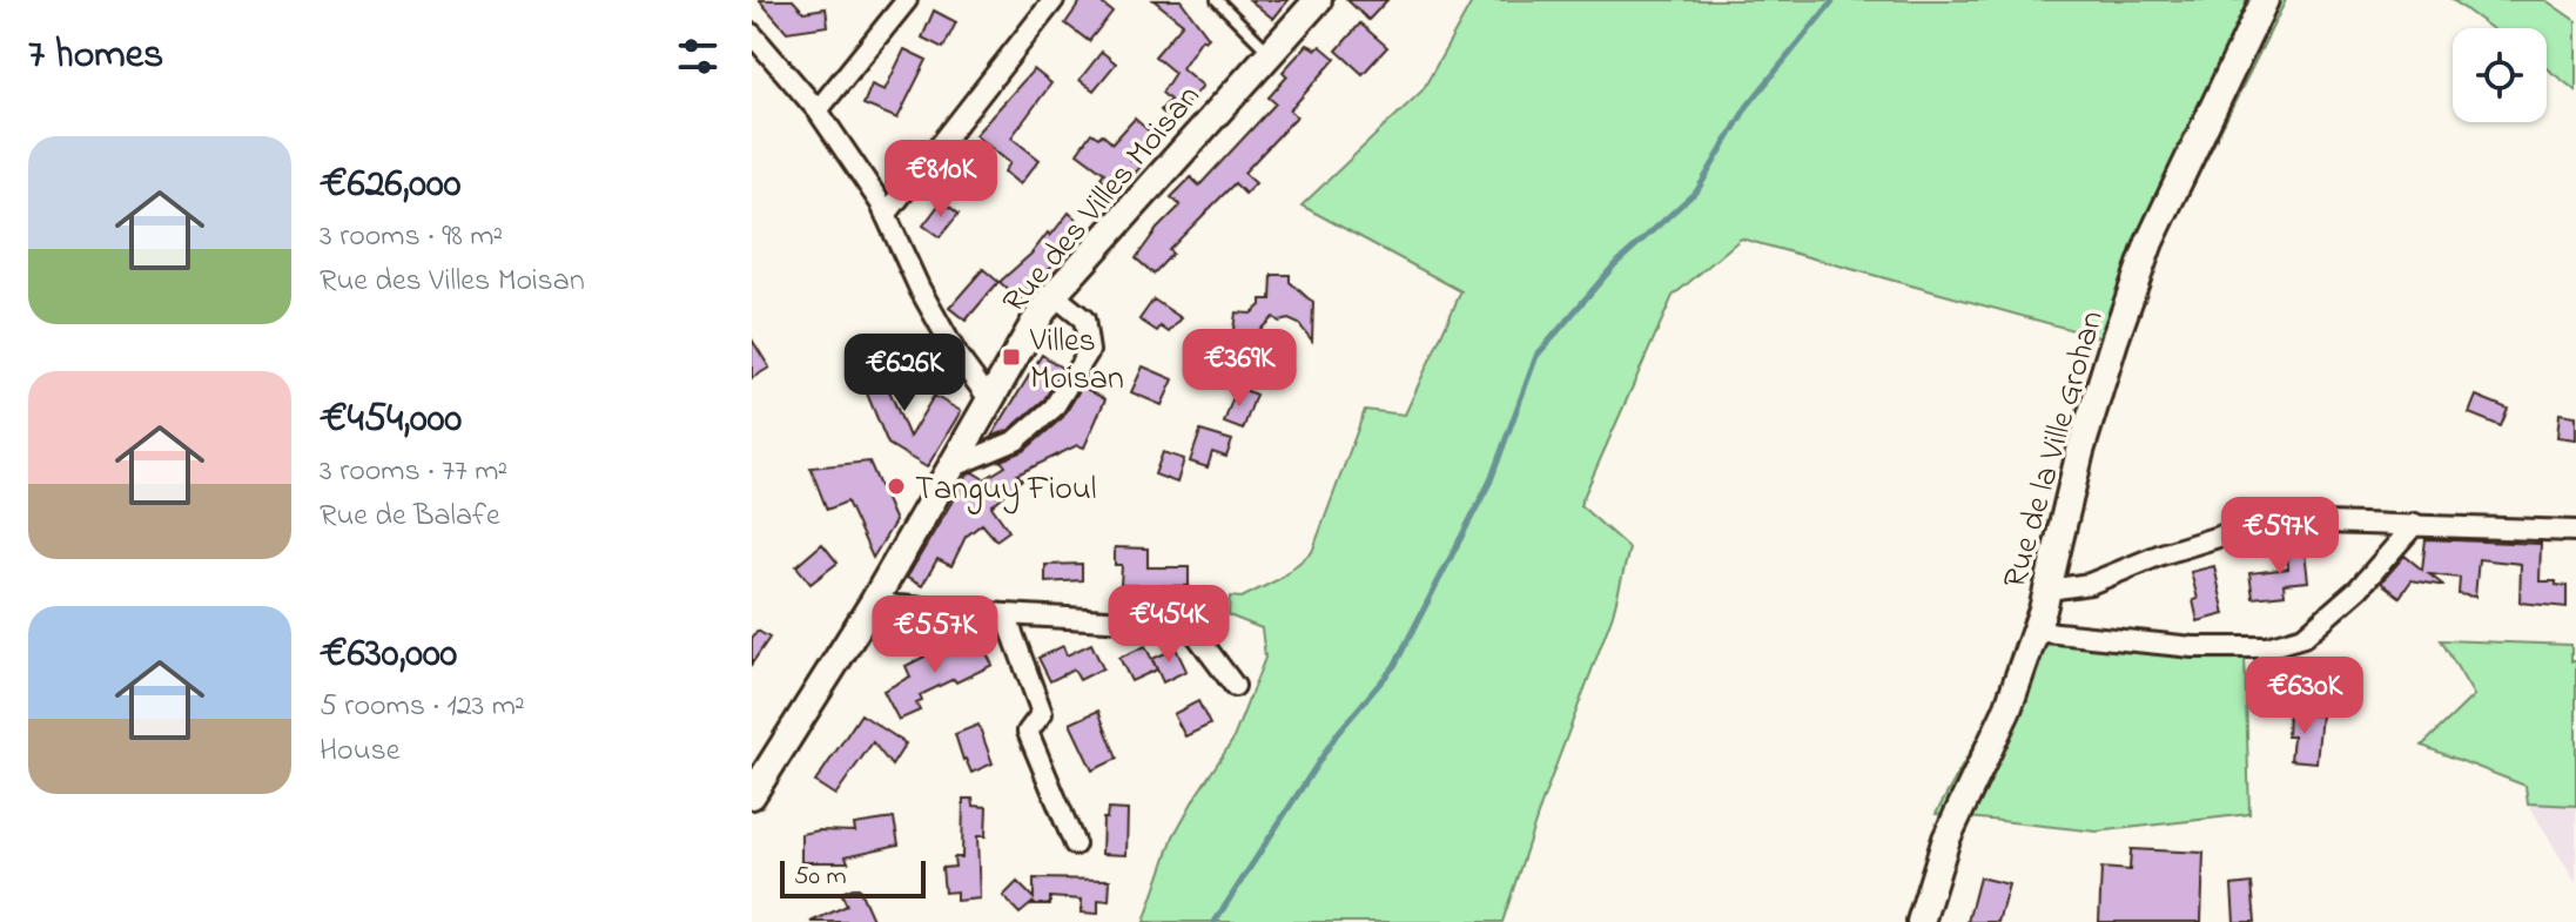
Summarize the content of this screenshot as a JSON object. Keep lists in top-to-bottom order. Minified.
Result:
{"streets":{"main road":["Rue des Villes Moisan","Rue de la Ville Grohan"]},"places":{"transit":["Villes Moisan"],"other":["Tanguy Fioul"]},"scale_bar":"50 m","page":{"heading":"7 homes","list":[{"name":"€626,000","note":"3 rooms · 98 m² · Rue des Villes Moisan"},{"name":"€454,000","note":"3 rooms · 77 m² · Rue de Balafe"},{"name":"€630,000","note":"5 rooms · 123 m² · House"}],"price":["€810K","€369K","€626K","€597K","€454K","€557K","€630K"],"scale":"50 m"}}
